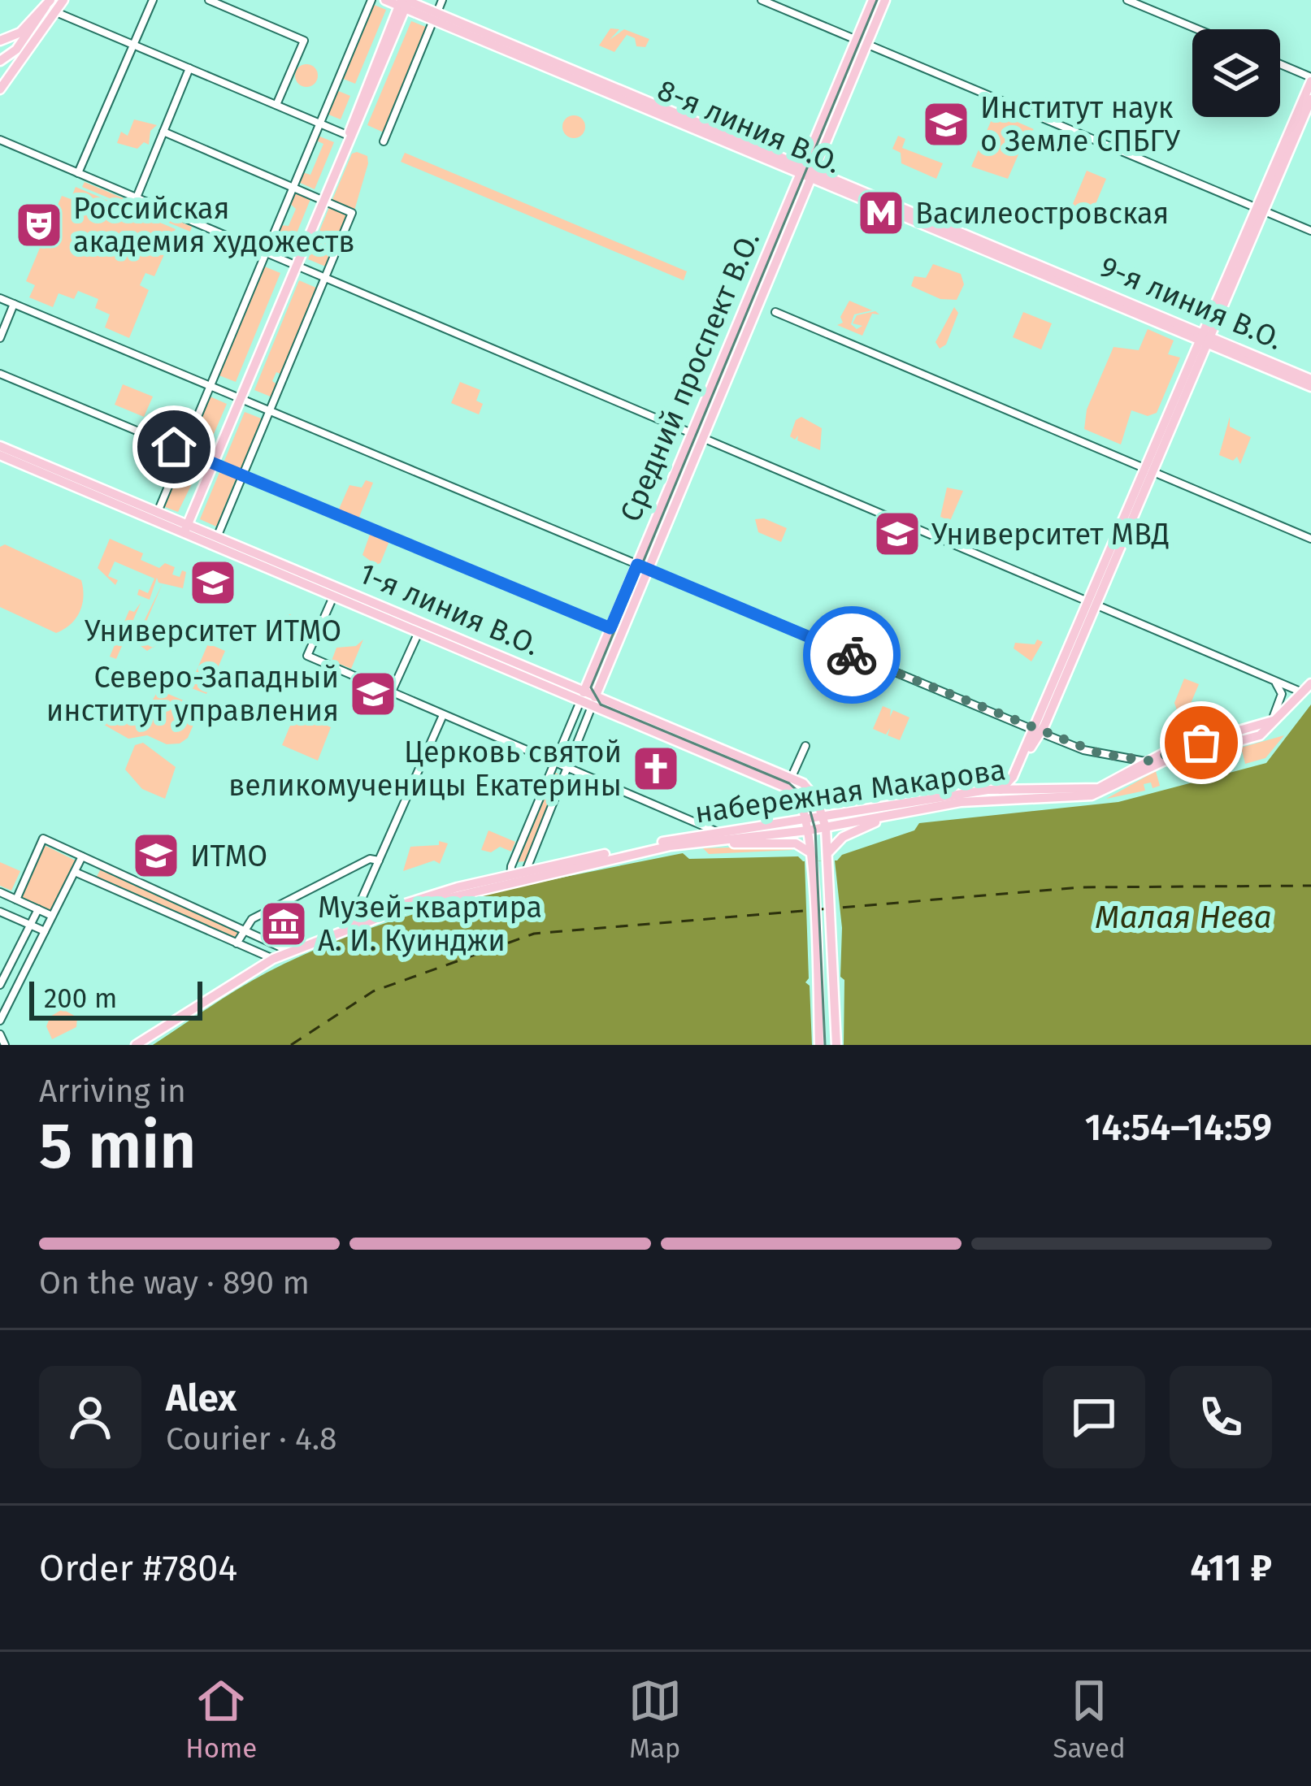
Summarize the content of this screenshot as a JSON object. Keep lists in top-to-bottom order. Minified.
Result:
{"streets":{"main road":["8-я линия В.О.","9-я линия В.О.","Средний проспект В.О.","1-я линия В.О.","набережная Макарова"]},"crossings":[["8-я линия В.О.","9-я линия В.О."],["8-я линия В.О.","Средний проспект В.О."],["Средний проспект В.О.","1-я линия В.О."],["Средний проспект В.О.","набережная Макарова"],["1-я линия В.О.","набережная Макарова"]],"water":["Малая Нева"],"places":{"school or university":["Институт наук о Земле СПБГУ","Университет МВД","Университет ИТМО","Северо-Западный институт управления","ИТМО"],"metro station":["Василеостровская"],"theatre":["Российская академия художеств"],"church":["Церковь святой великомученицы Екатерины"],"museum":["Музей-квартира А. И. Куинджи"]},"scale_bar":"200 m","page":{"scale":"200 m","heading":["5 min","Arriving in","14:54–14:59"],"panel":["Alex","Courier · 4.8","Order #7804","411 ₽"],"bar":"On the way · 890 m","tabs":["Home","Map","Saved"]}}
